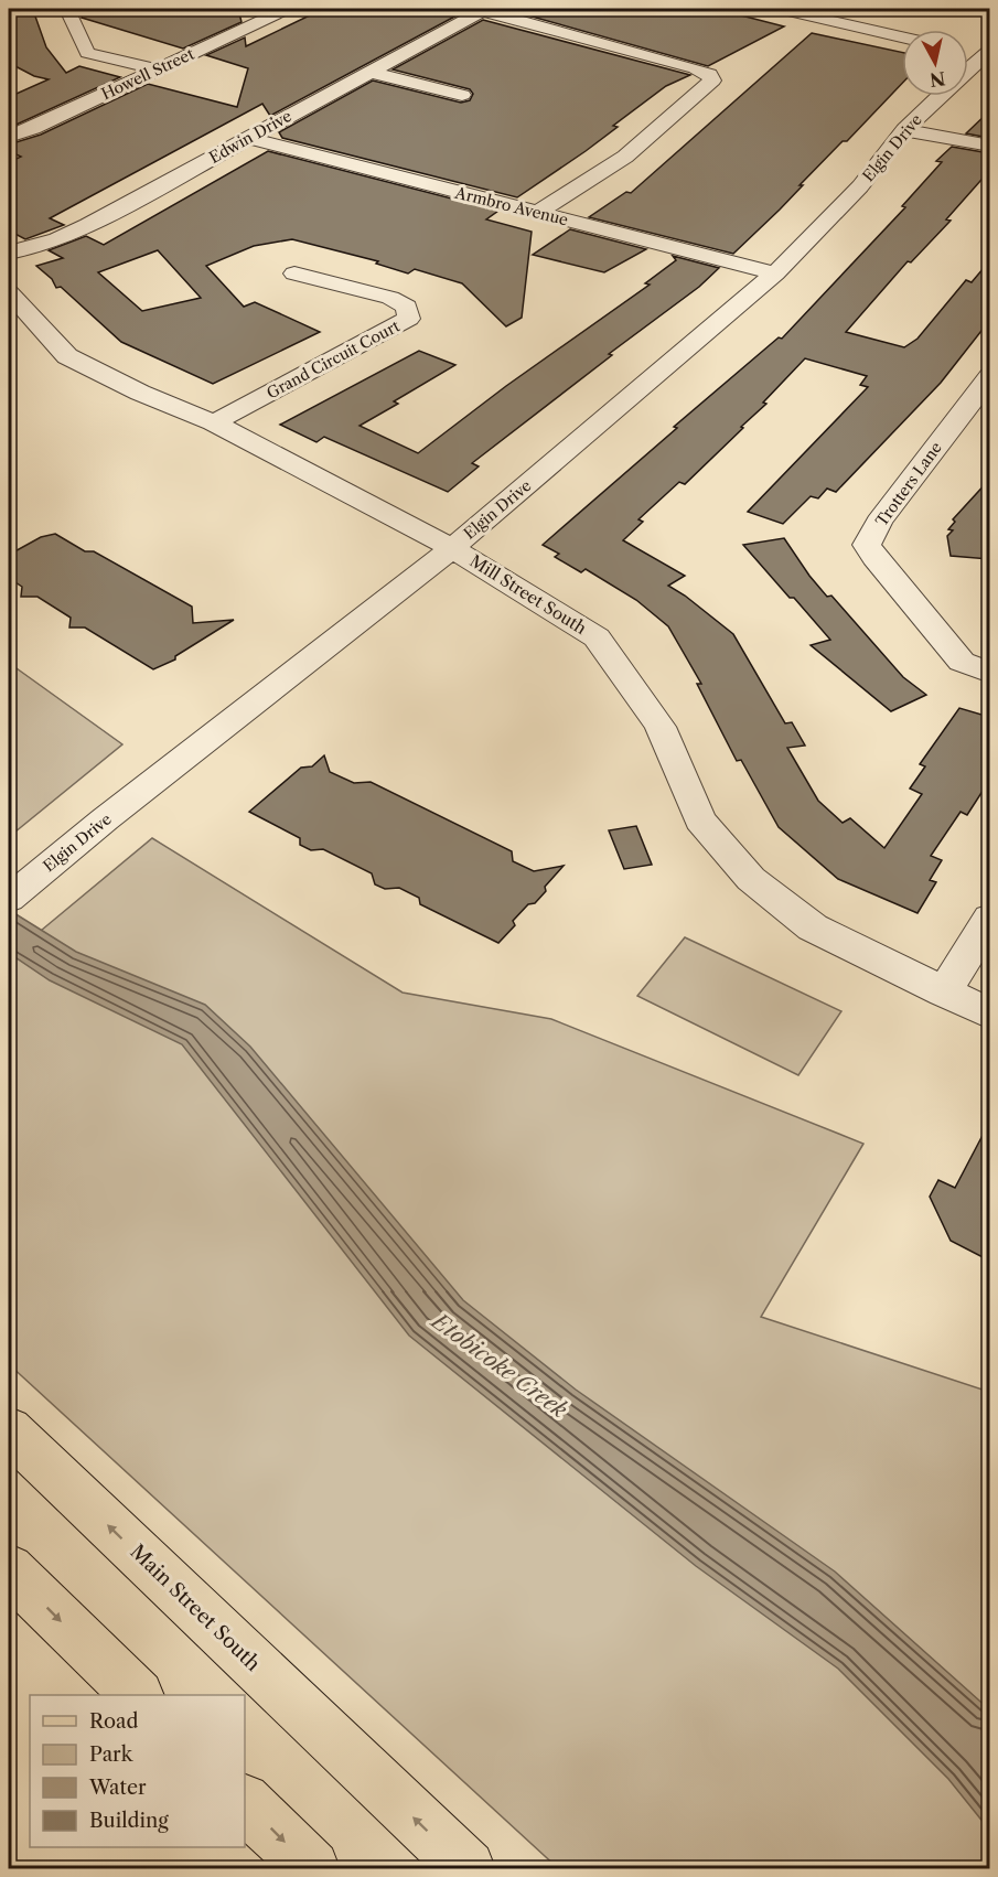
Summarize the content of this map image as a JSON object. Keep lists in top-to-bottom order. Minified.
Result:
{"streets":{"main road":["Main Street South"],"street":["Howell Street","Edwin Drive","Elgin Drive","Armbro Avenue","Grand Circuit Court","Trotters Lane","Mill Street South"]},"crossings":[["Edwin Drive","Armbro Avenue"],["Elgin Drive","Armbro Avenue"],["Elgin Drive","Mill Street South"],["Grand Circuit Court","Mill Street South"]],"water":["Etobicoke Creek"],"legend":["Road","Park","Water","Building"],"north":"bottom"}
